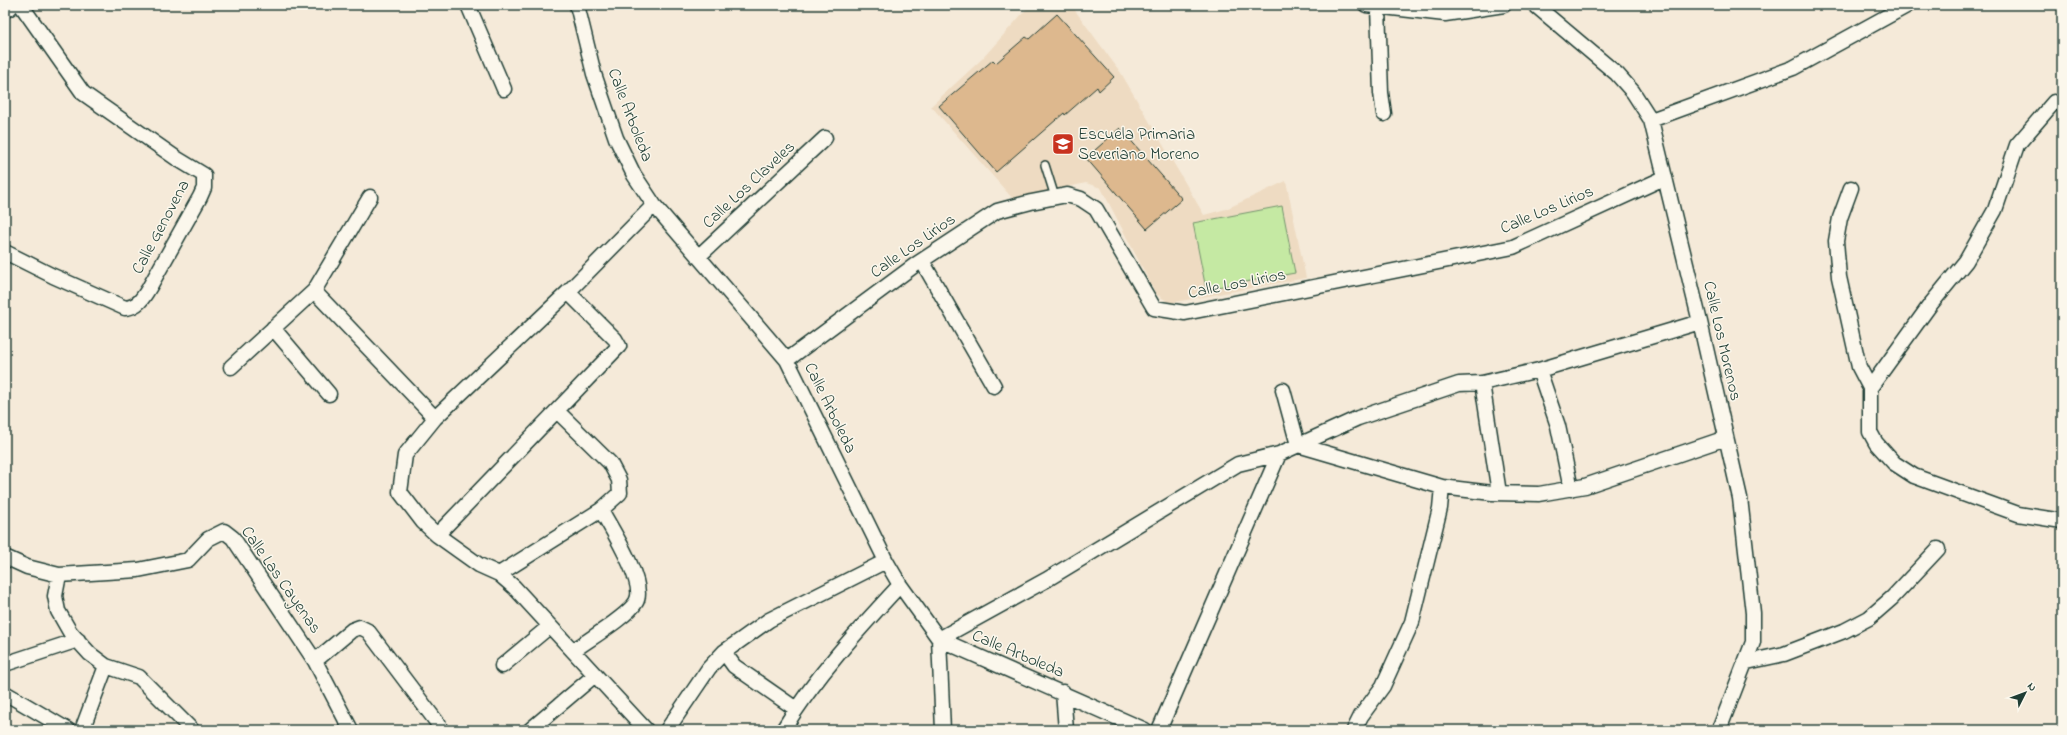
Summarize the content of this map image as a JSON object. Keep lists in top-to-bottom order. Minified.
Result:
{"streets":{"street":["Calle Arboleda","Calle Los Claveles","Calle Los Lirios","Calle Genovena","Calle Los Morenos","Calle Las Cayenas"]},"crossings":[["Calle Arboleda","Calle Los Claveles"],["Calle Arboleda","Calle Los Lirios"],["Calle Los Lirios","Calle Los Morenos"]],"places":{"school or university":["Escuela Primaria Severiano Moreno"]},"north":"top right"}
